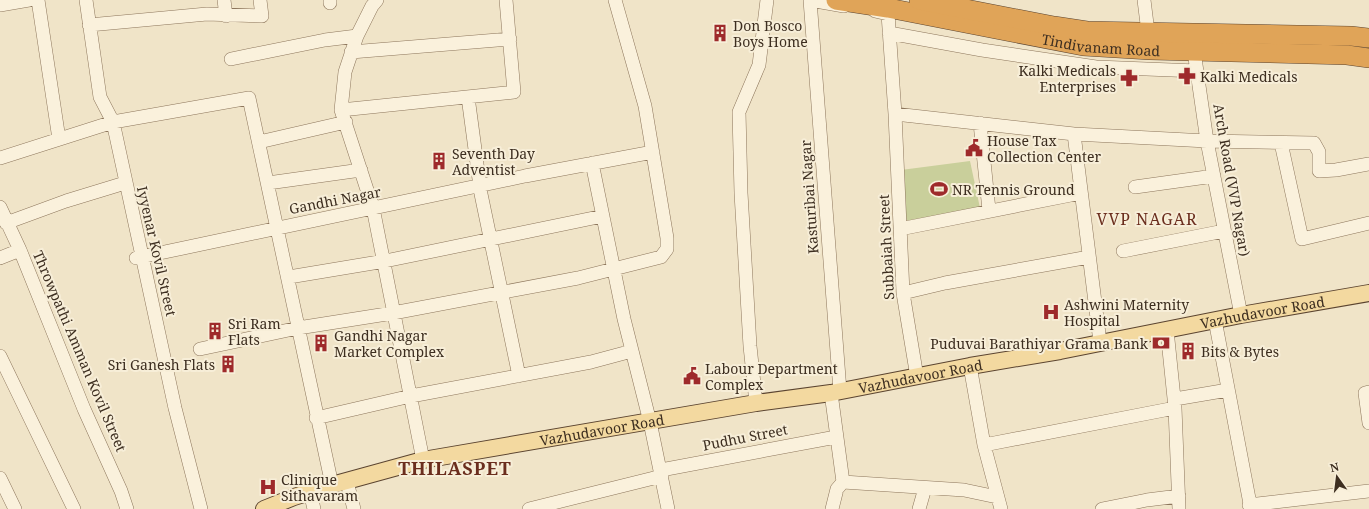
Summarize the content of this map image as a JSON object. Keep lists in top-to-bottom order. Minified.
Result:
{"streets":{"highway":["Tindivanam Road"],"main road":["Vazhudavoor Road"],"street":["Arch Road (VVP Nagar)","Kasturibai Nagar","Gandhi Nagar","Subbaiah Street","Iyyenar Kovil Street","Throwpathi Amman Kovil Street","Pudhu Street"]},"crossings":[["Tindivanam Road","Arch Road (VVP Nagar)"],["Arch Road (VVP Nagar)","Vazhudavoor Road"],["Kasturibai Nagar","Subbaiah Street"],["Kasturibai Nagar","Vazhudavoor Road"],["Kasturibai Nagar","Pudhu Street"],["Gandhi Nagar","Vazhudavoor Road"],["Subbaiah Street","Vazhudavoor Road"]],"districts":["VVP NAGAR","THILASPET"],"places":{"building":["Don Bosco Boys Home","Seventh Day Adventist","Sri Ram Flats","Gandhi Nagar Market Complex","Bits & Bytes","Sri Ganesh Flats"],"pharmacy":["Kalki Medicals","Kalki Medicals Enterprises"],"public building":["House Tax Collection Center","Labour Department Complex"],"sports":["NR Tennis Ground"],"hospital":["Ashwini Maternity Hospital","Clinique Sithavaram"],"bank":["Puduvai Barathiyar Grama Bank"]},"north":"top"}
